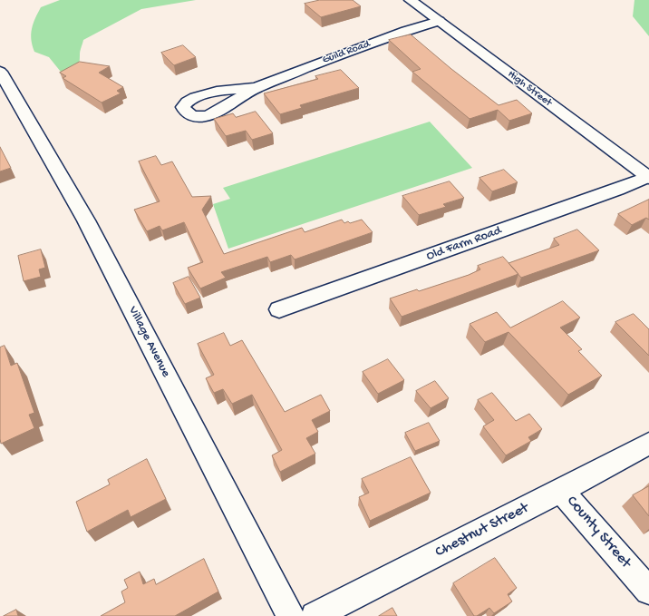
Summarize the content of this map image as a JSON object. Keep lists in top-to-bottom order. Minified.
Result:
{"streets":{"street":["Guild Road","High Street","Old Farm Road","Village Avenue","Chestnut Street","County Street"]},"crossings":[["Guild Road","High Street"],["High Street","Old Farm Road"],["Chestnut Street","County Street"]]}
